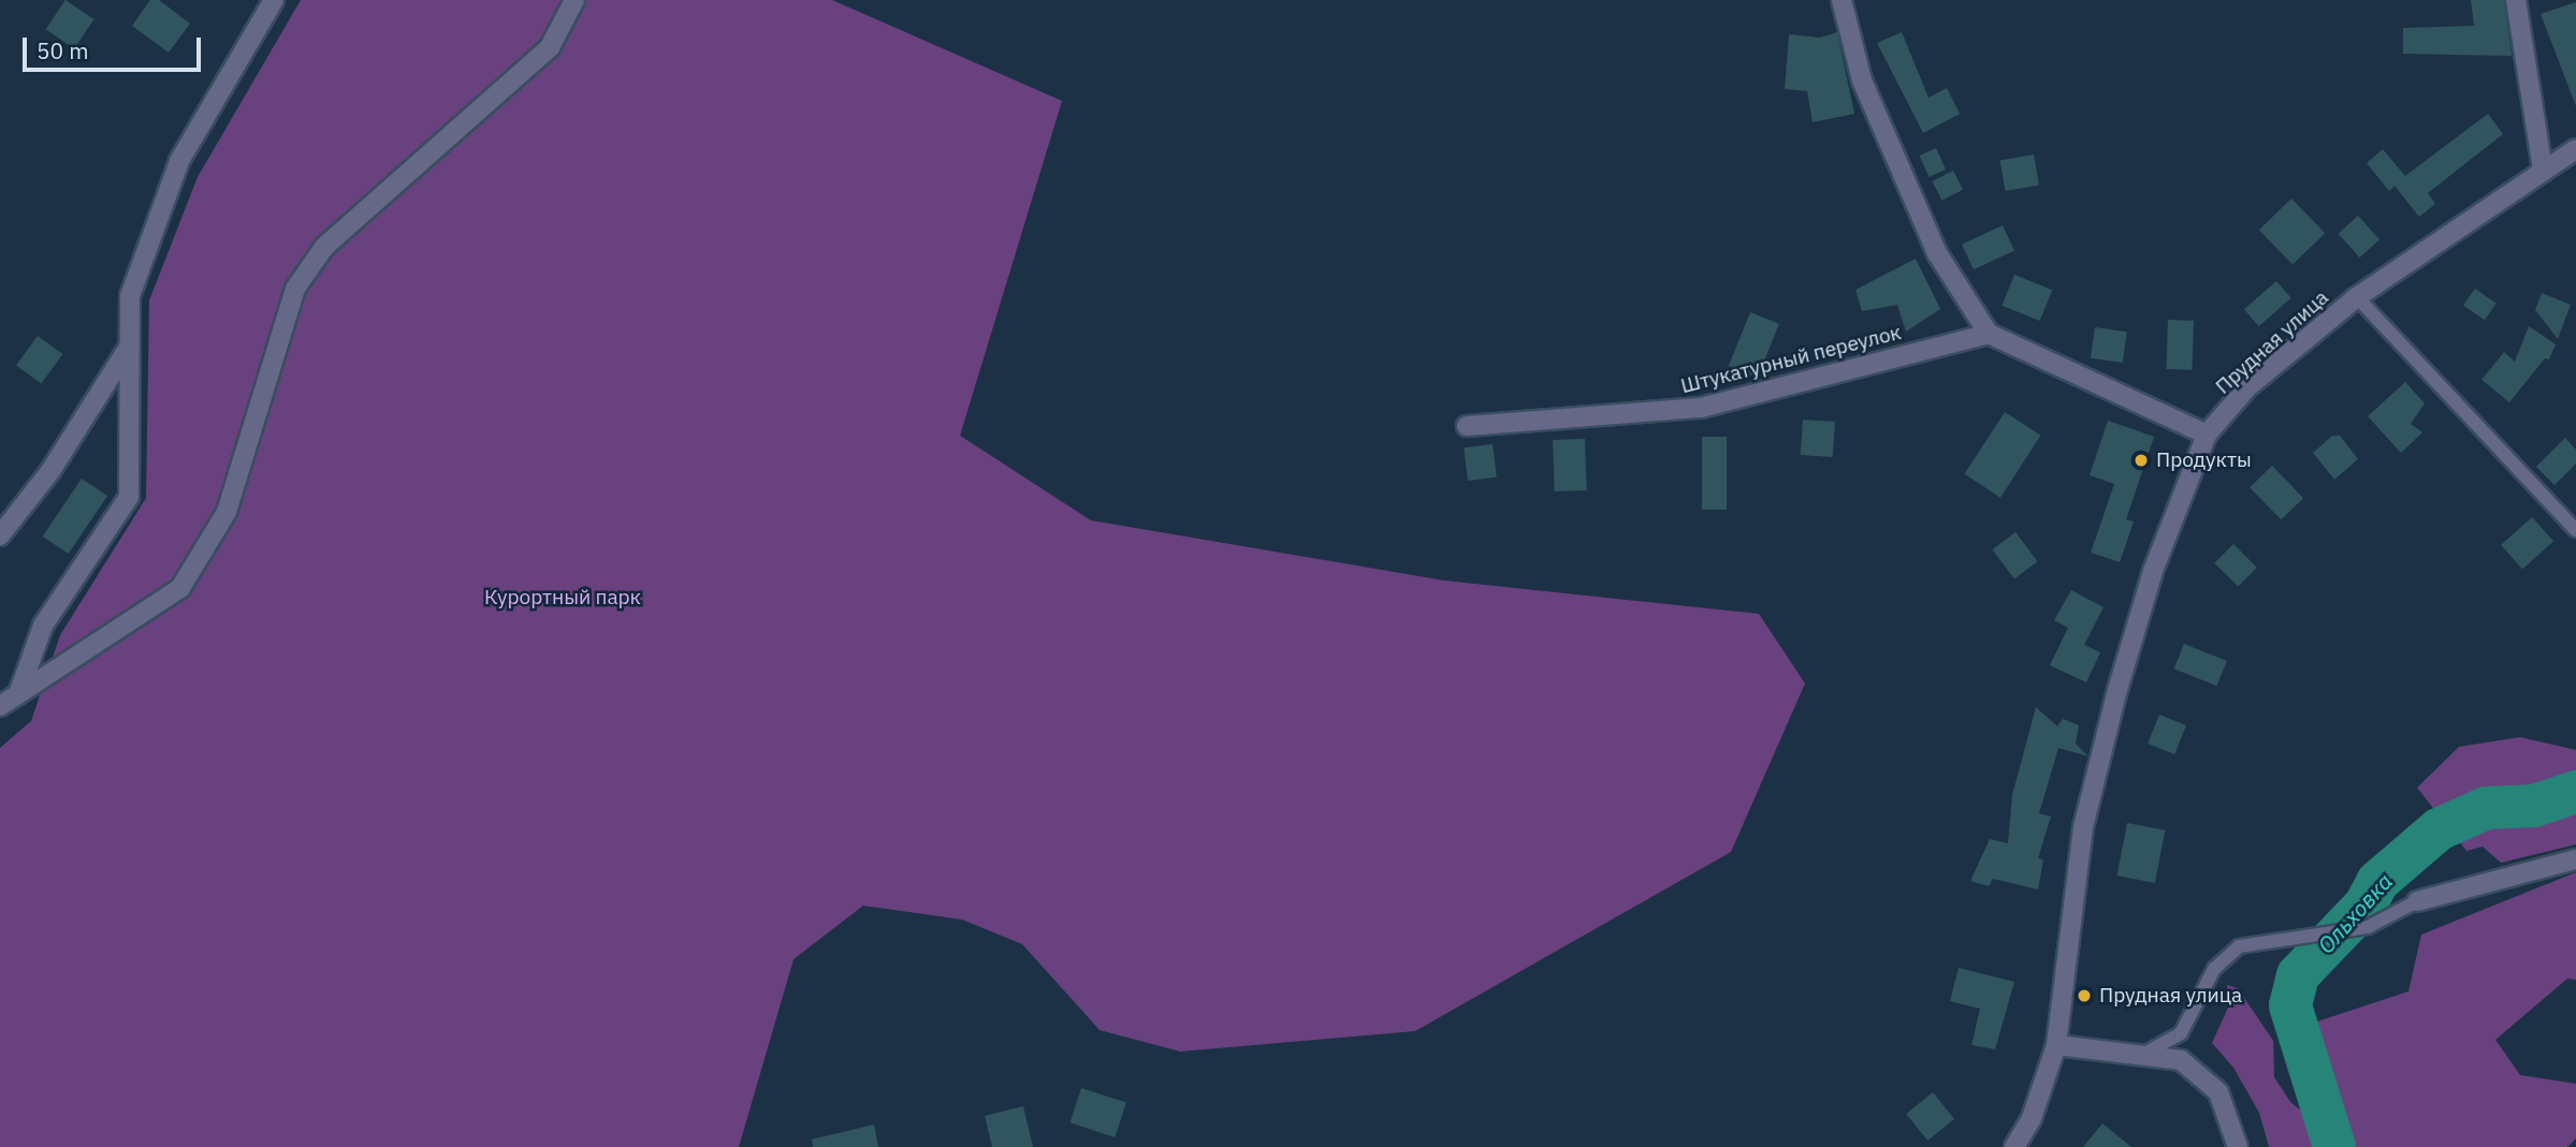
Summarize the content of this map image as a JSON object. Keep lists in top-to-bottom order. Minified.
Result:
{"streets":{"street":["Прудная улица","Штукатурный переулок"]},"water":["Ольховка"],"parks":["Курортный парк"],"places":["Продукты","Прудная улица"],"scale_bar":"50 m"}
